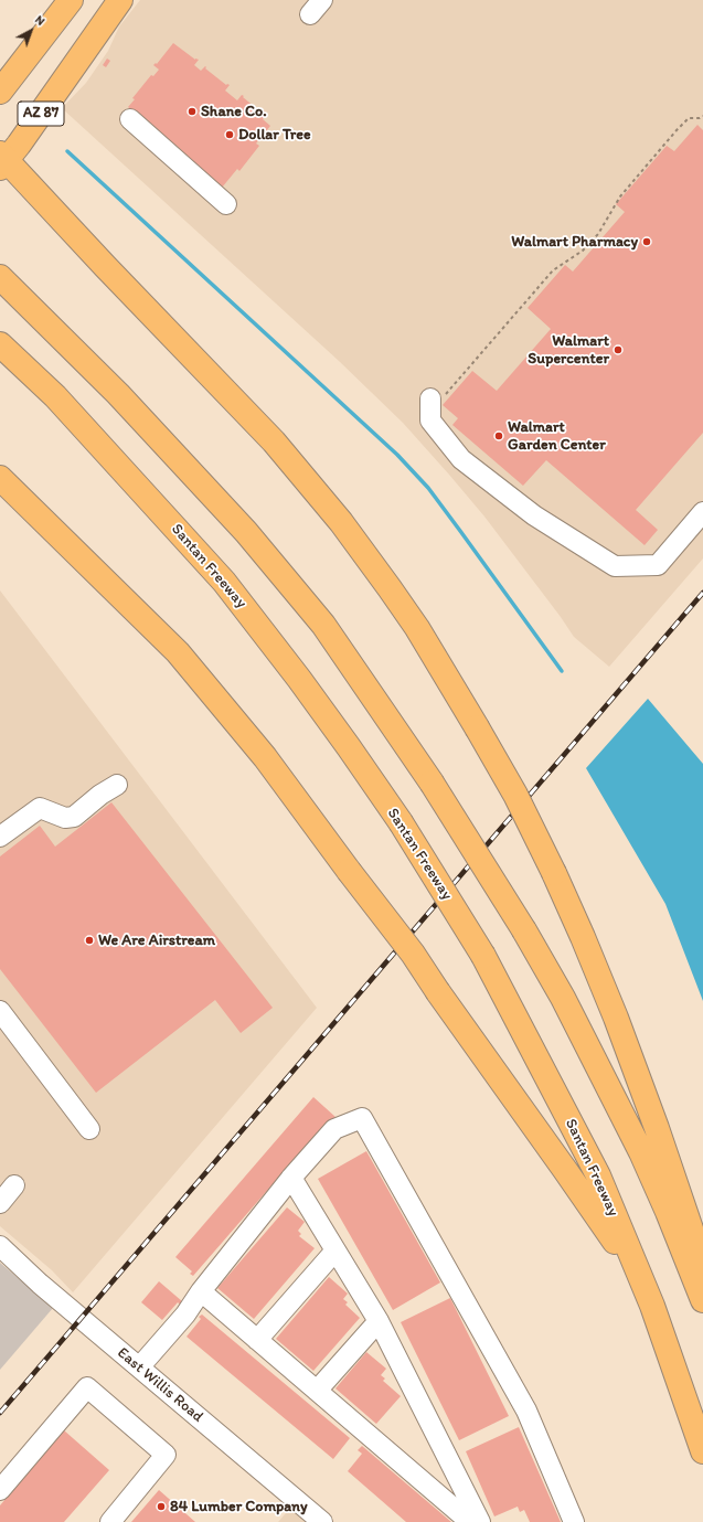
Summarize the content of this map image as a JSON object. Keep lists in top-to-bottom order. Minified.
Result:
{"streets":{"main road":["AZ 87","Santan Freeway"],"street":["East Willis Road"]},"places":["Shane Co.","Dollar Tree","Walmart Pharmacy","Walmart Supercenter","Walmart Garden Center","We Are Airstream","84 Lumber Company"],"north":"top right"}
